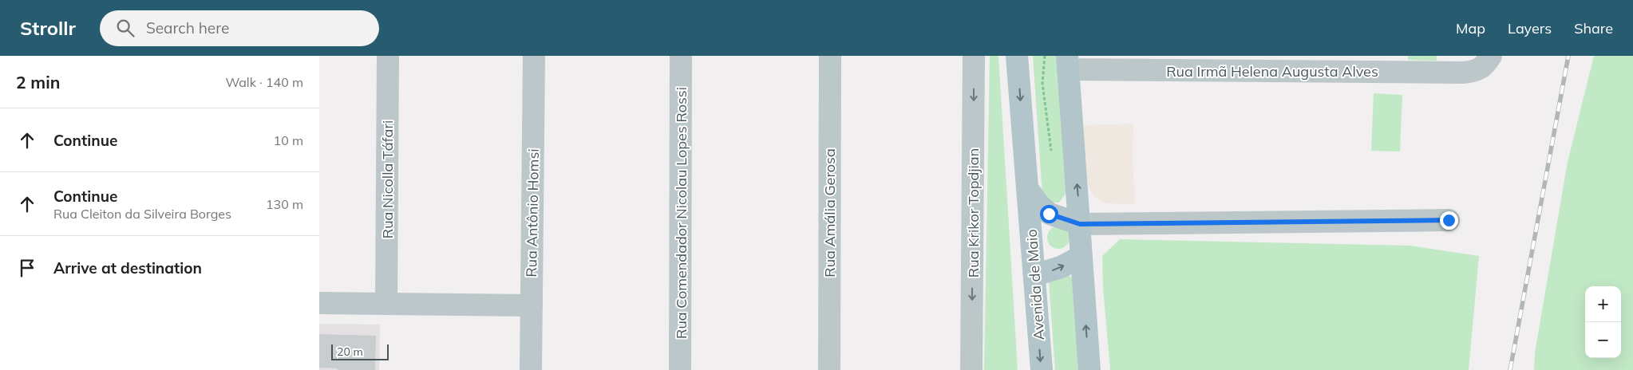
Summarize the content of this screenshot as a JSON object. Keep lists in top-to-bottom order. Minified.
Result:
{"streets":{"main road":["Avenida de Maio"],"street":["Rua Irmã Helena Augusta Alves","Rua Nicolla Táfari","Rua Antônio Homsi","Rua Comendador Nicolau Lopes Rossi","Rua Amália Gerosa","Rua Krikor Topdjian"]},"one_way":["Rua Krikor Topdjian"],"scale_bar":"20 m","page":{"header":"Strollr","search":"Search here","nav":["Map","Layers","Share"],"heading":["2 min","Walk · 140 m"],"list":[["Continue","10 m"],["Continue","Rua Cleiton da Silveira Borges","130 m"],"Arrive at destination"],"map_buttons":["+","−"],"scale":"20 m"}}
